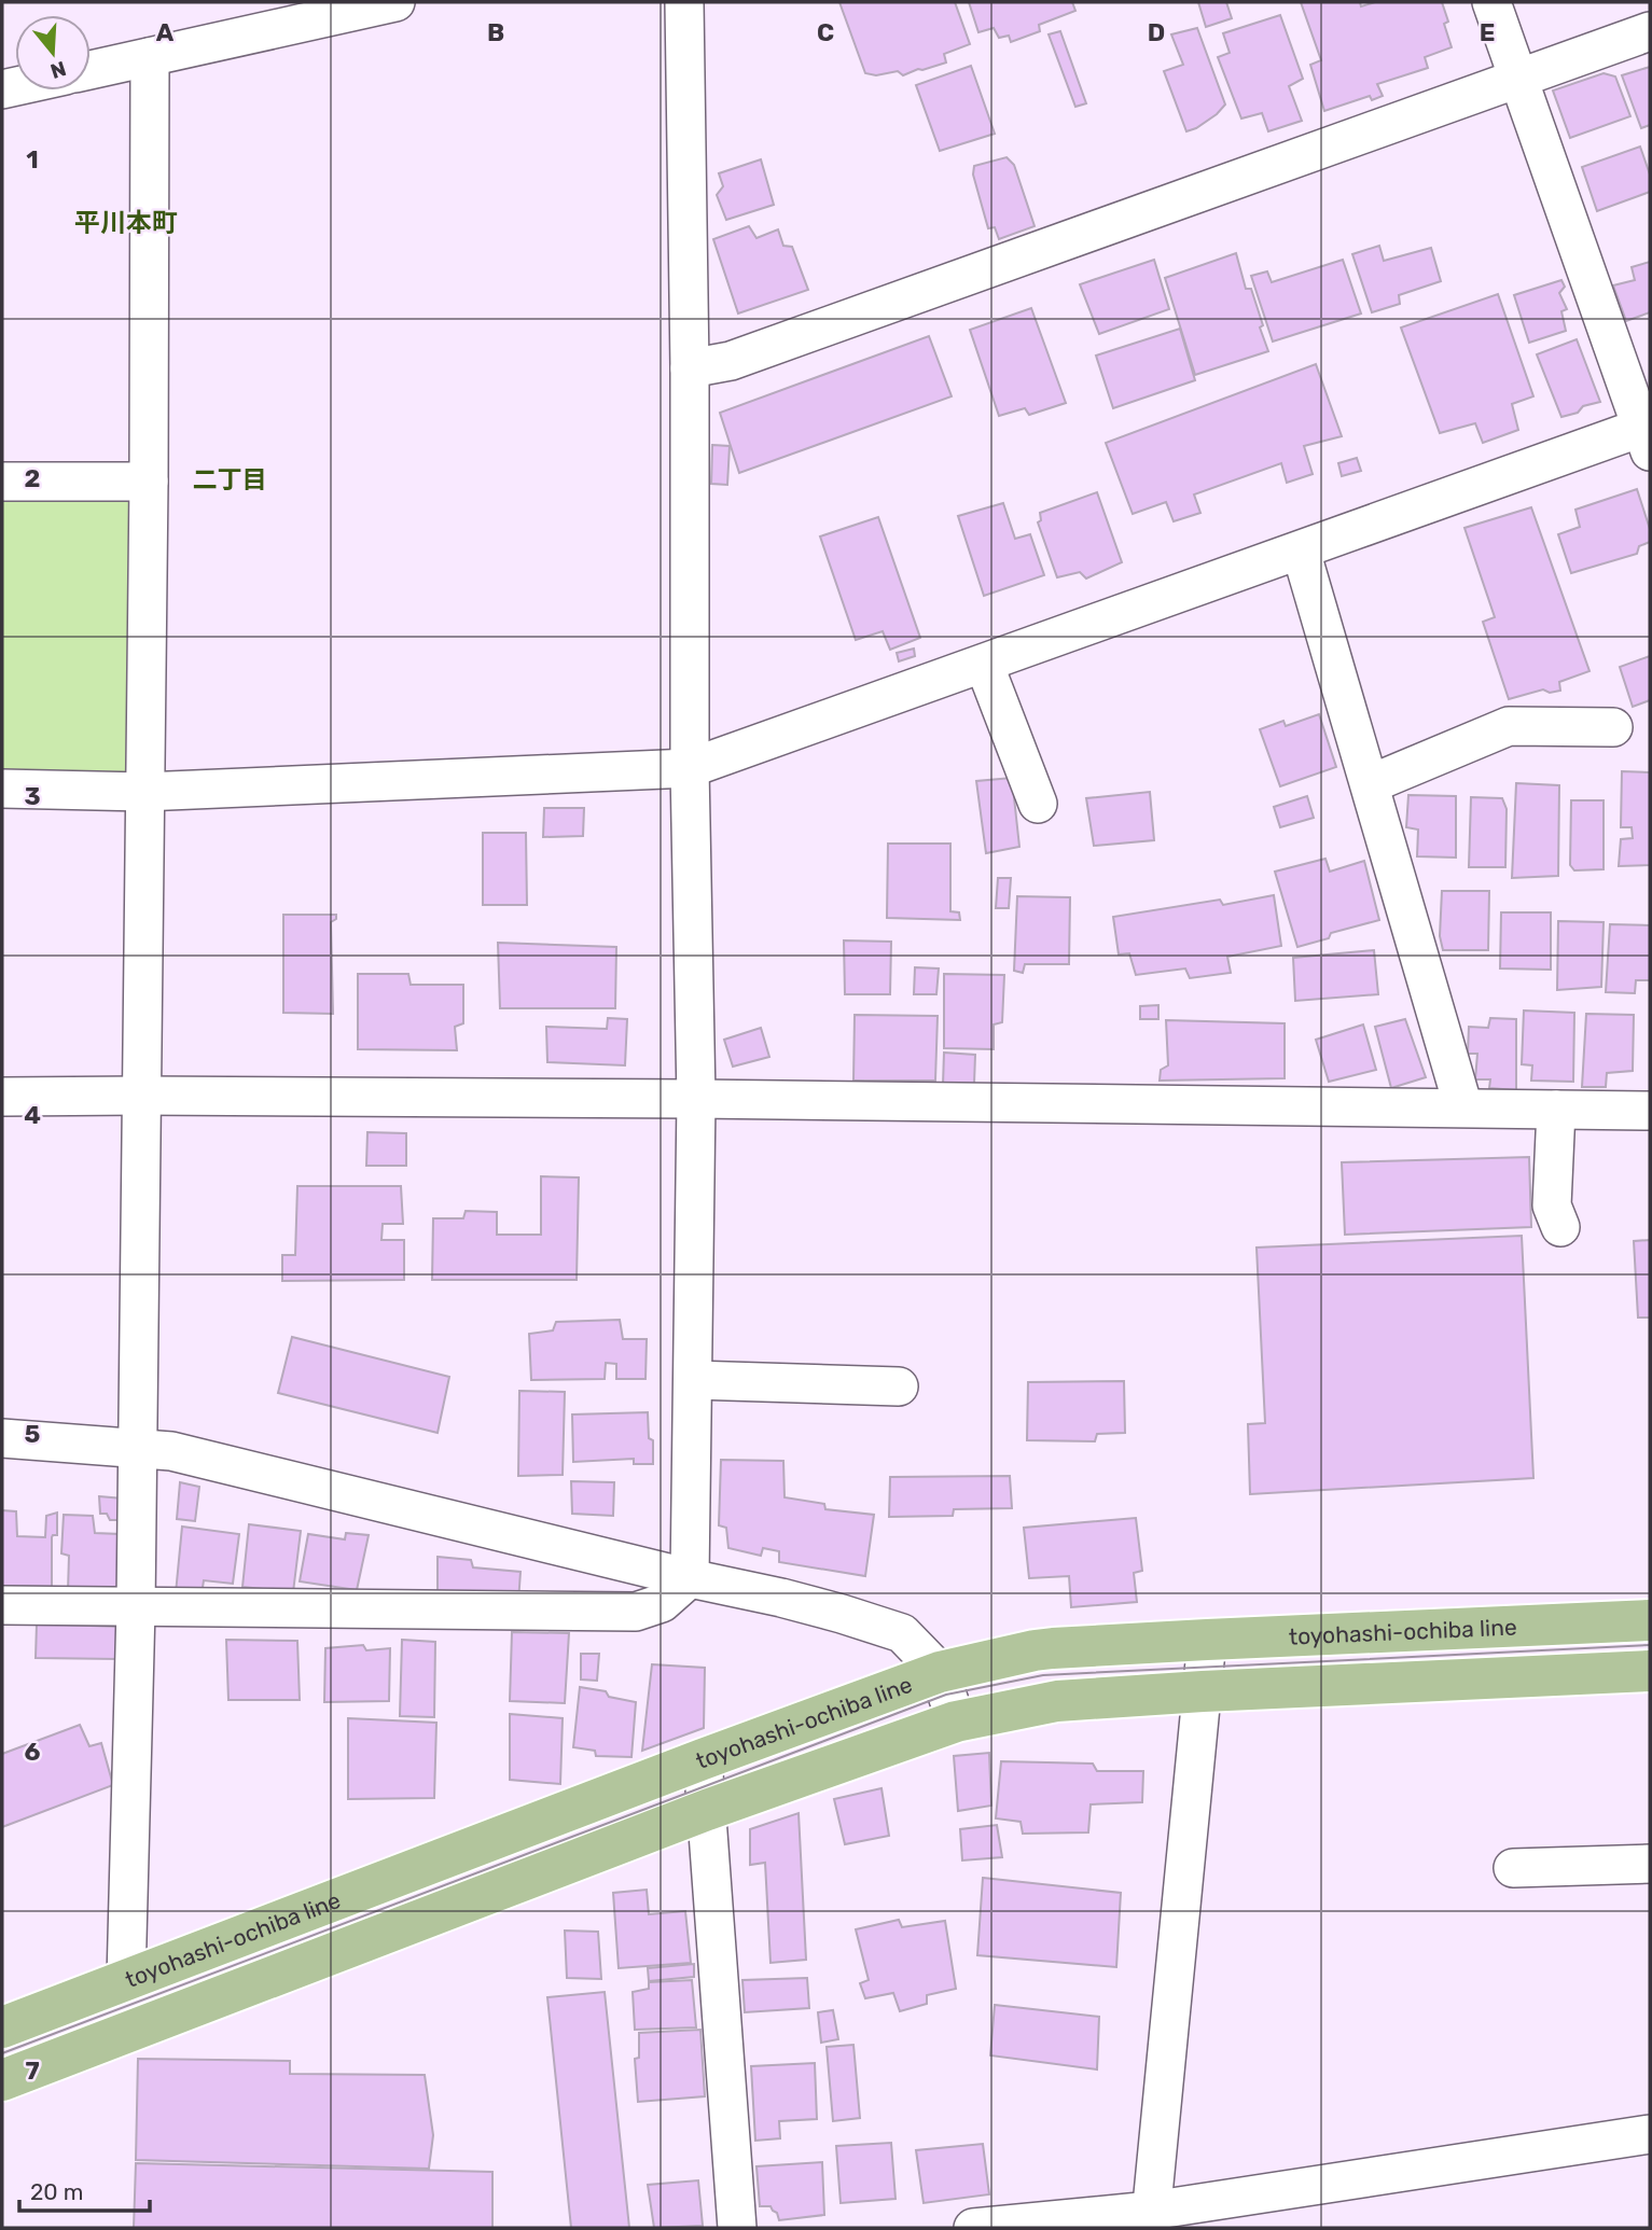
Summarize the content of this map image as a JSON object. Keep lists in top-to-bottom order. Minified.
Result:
{"streets":{"main road":["toyohashi-ochiba line"]},"districts":["平川本町","二丁目"],"scale_bar":"20 m","north":"bottom","grid":{"columns":["A","B","C","D","E"],"rows":["1","2","3","4","5","6","7"]}}
